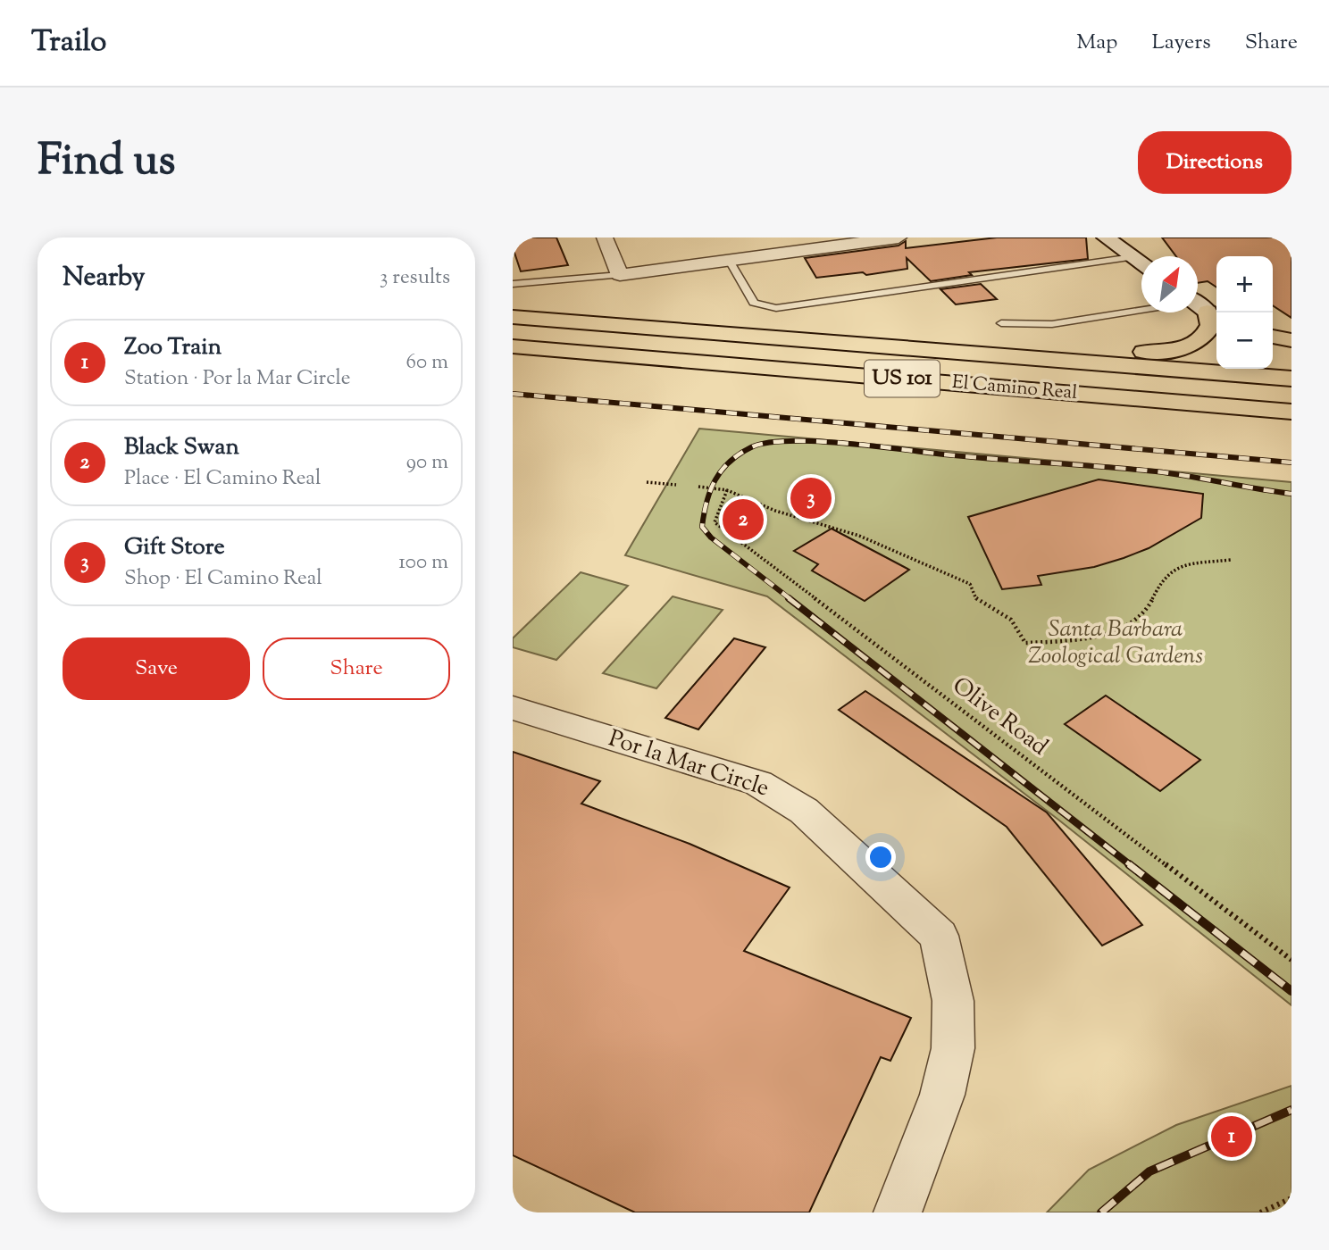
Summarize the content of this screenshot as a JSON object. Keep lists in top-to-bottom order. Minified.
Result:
{"streets":{"highway":["US 101","El Camino Real"],"street":["Por la Mar Circle"],"path":["Olive Road"]},"parks":["Santa Barbara Zoological Gardens"],"north":"top right","page":{"header":"Trailo","nav":["Map","Layers","Share"],"title":"Find us","buttons":["Directions",["Save","Share"]],"heading":["Nearby","3 results"],"map_buttons":["+","−"],"list":[{"mark":"1","name":"Zoo Train","note":"Station · Por la Mar Circle","value":"60 m"},{"mark":"2","name":"Black Swan","note":"Place · El Camino Real","value":"90 m"},{"mark":"3","name":"Gift Store","note":"Shop · El Camino Real","value":"100 m"}],"pins":["3","2","1"]}}
